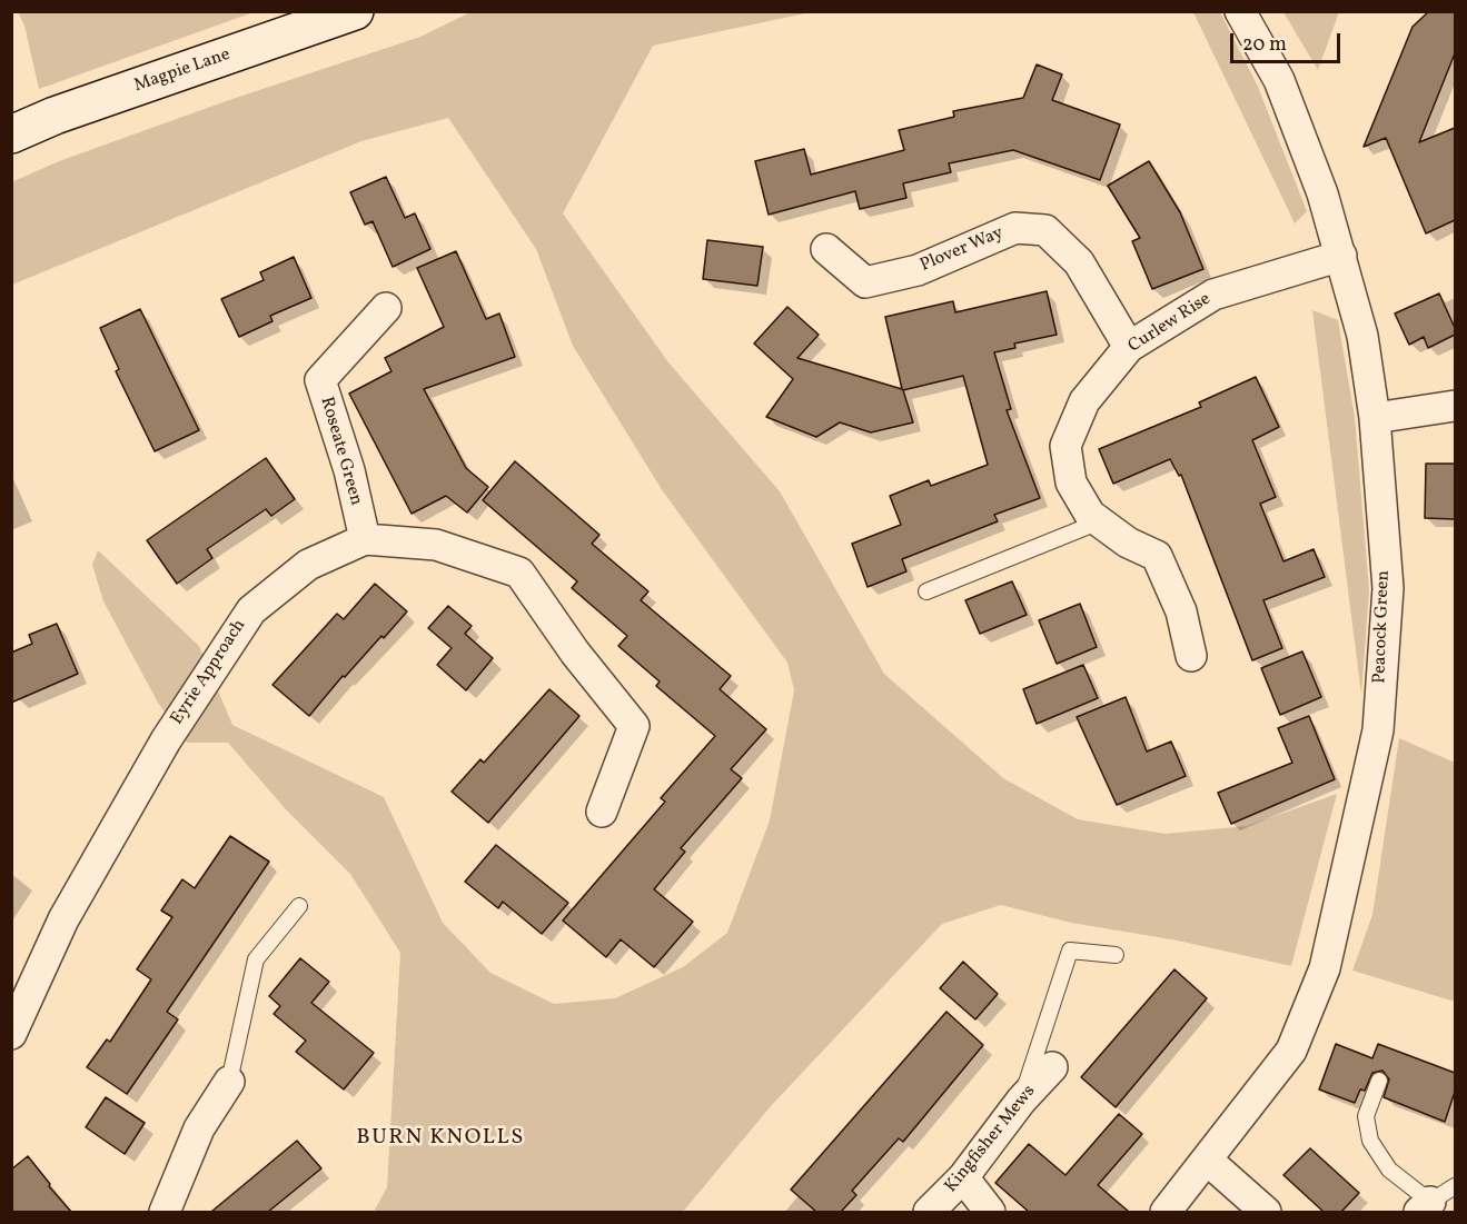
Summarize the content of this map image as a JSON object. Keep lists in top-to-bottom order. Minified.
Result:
{"streets":{"street":["Magpie Lane","Plover Way","Curlew Rise","Roseate Green","Peacock Green","Eyrie Approach","Kingfisher Mews"]},"crossings":[["Plover Way","Curlew Rise"],["Curlew Rise","Peacock Green"],["Roseate Green","Eyrie Approach"]],"districts":["BURN KNOLLS"],"scale_bar":"20 m"}
